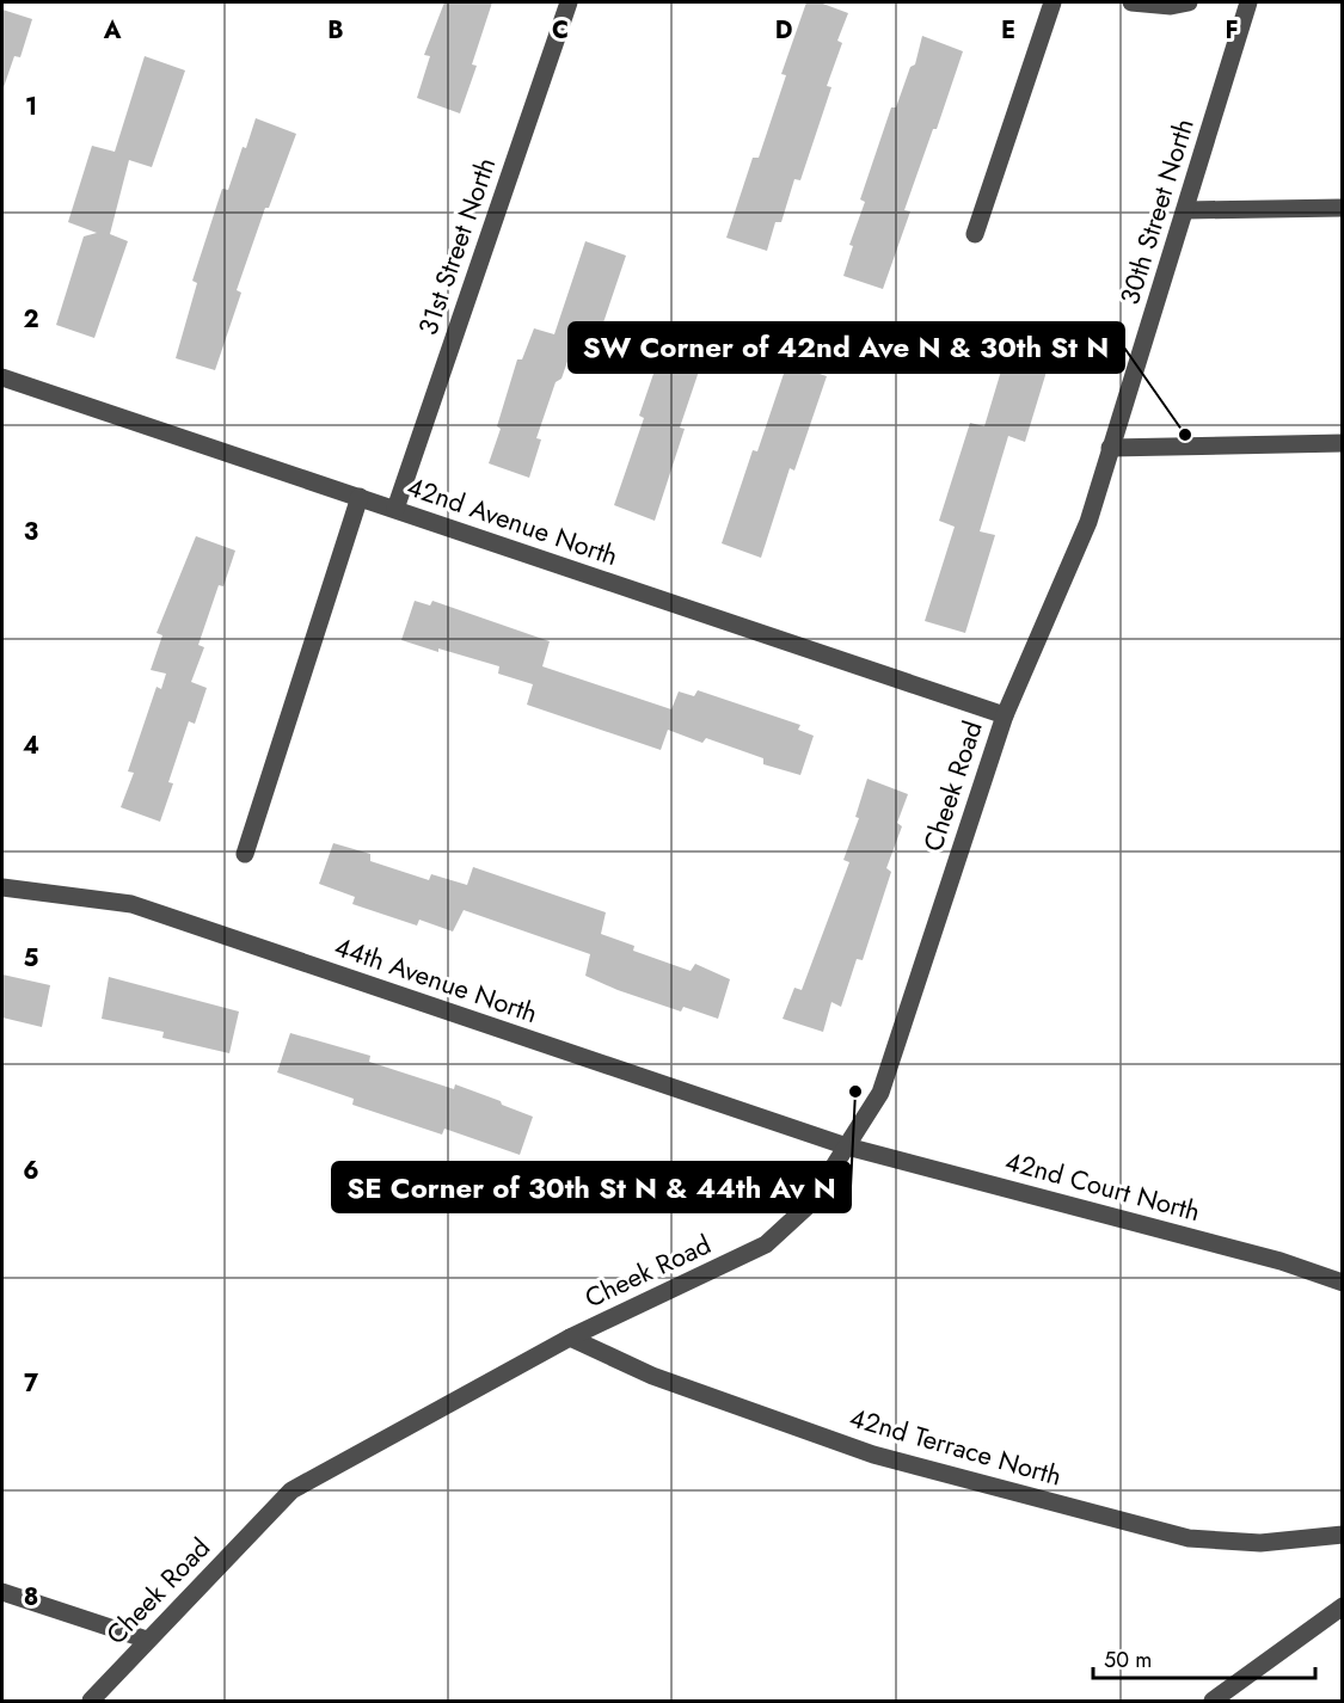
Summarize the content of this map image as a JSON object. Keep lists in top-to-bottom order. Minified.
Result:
{"streets":{"street":["30th Street North","31st Street North","42nd Avenue North","Cheek Road","44th Avenue North","42nd Court North","42nd Terrace North"]},"crossings":[["30th Street North","42nd Avenue North"],["30th Street North","Cheek Road"],["31st Street North","42nd Avenue North"],["42nd Avenue North","Cheek Road"],["Cheek Road","44th Avenue North"],["Cheek Road","42nd Court North"],["Cheek Road","42nd Terrace North"],["44th Avenue North","42nd Court North"]],"places":["SW Corner of 42nd Ave N & 30th St N","SE Corner of 30th St N & 44th Av N"],"scale_bar":"50 m","grid":{"columns":["A","B","C","D","E","F"],"rows":["1","2","3","4","5","6","7","8"]}}
